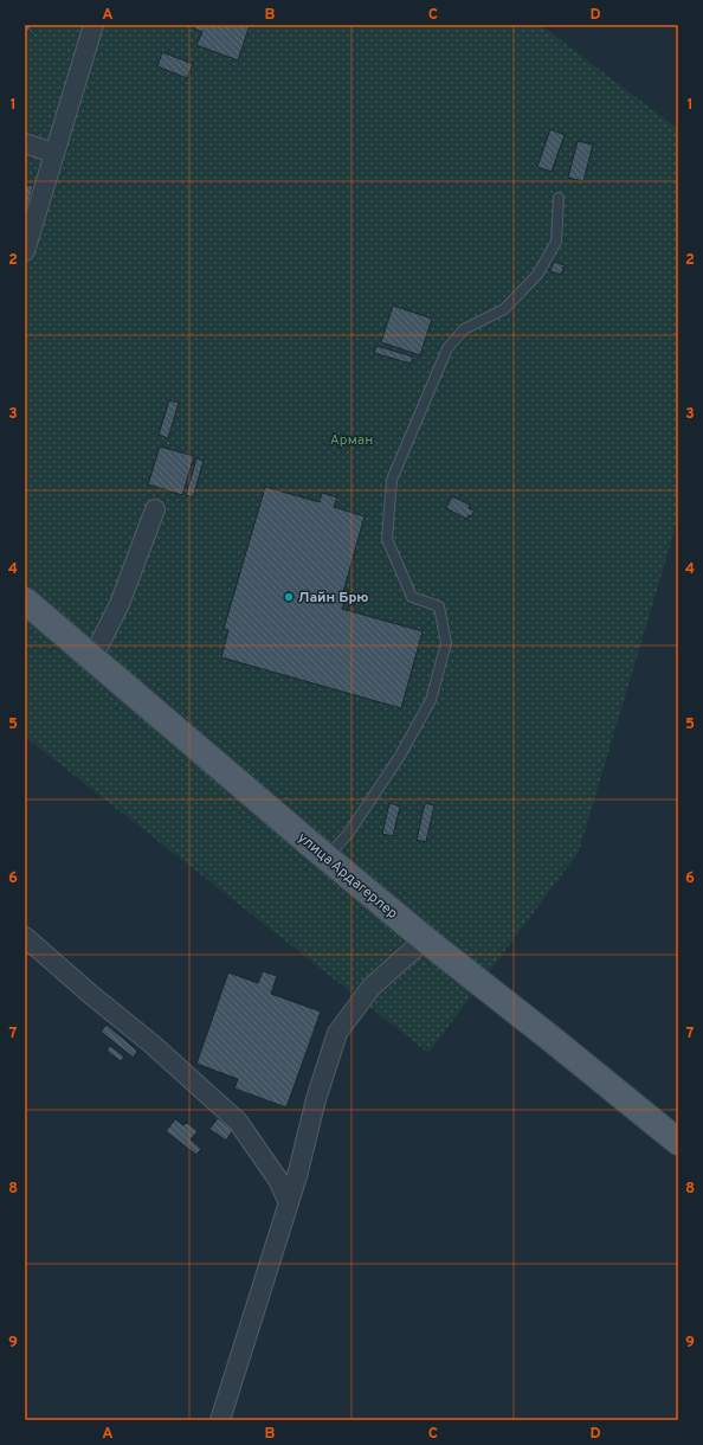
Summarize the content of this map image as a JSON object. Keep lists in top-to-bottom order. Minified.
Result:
{"streets":{"main road":["улица Ардагерлер"]},"parks":["Арман"],"places":["Лайн Брю"],"grid":{"columns":["A","B","C","D"],"rows":["1","2","3","4","5","6","7","8","9"]}}
